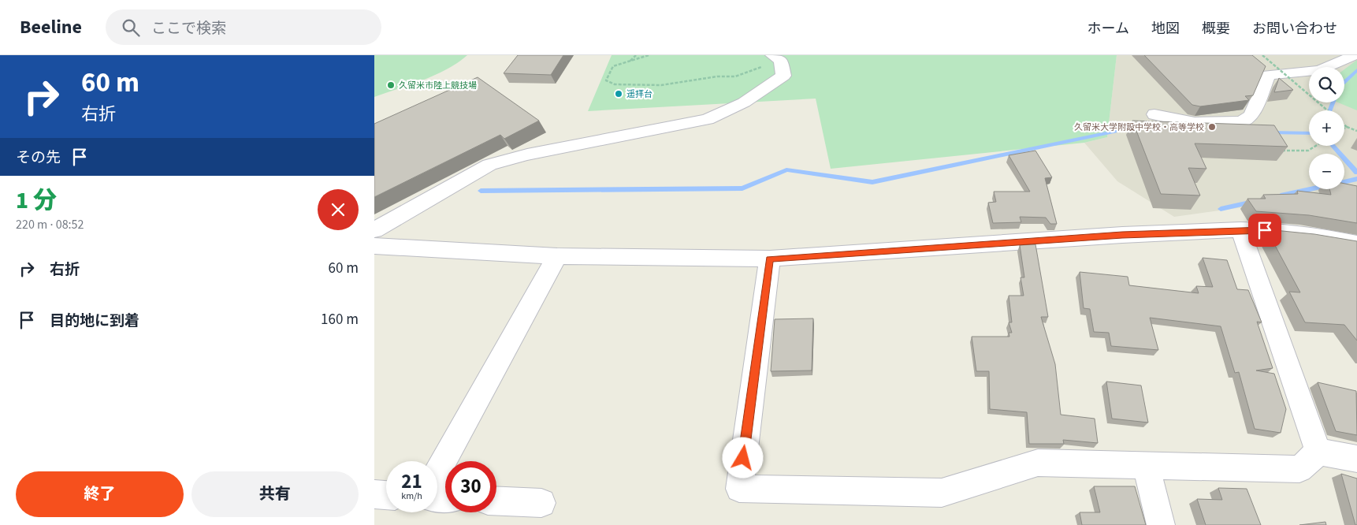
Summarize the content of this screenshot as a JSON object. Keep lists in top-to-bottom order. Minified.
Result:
{"places":["久留米市陸上競技場","遥拝台","久留米大学附設中学校・高等学校"],"page":{"header":"Beeline","search":"ここで検索","nav":["ホーム","地図","概要","お問い合わせ"],"turn":["60 m","右折"],"map_buttons":["+","−"],"then":"その先","heading":["1 分","220 m · 08:52"],"list":[{"name":"右折","value":"60 m"},{"name":"目的地に到着","value":"160 m"}],"speed":"21 km/h","limit":"30","buttons":["終了","共有"]}}
